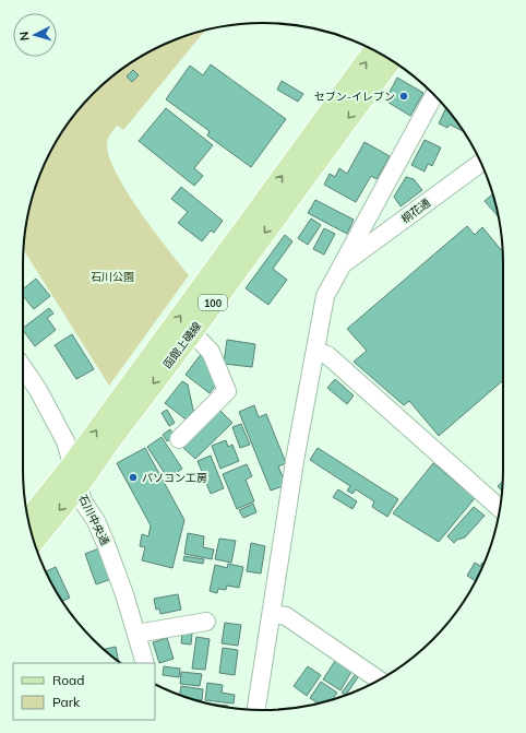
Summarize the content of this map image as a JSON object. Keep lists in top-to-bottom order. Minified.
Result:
{"streets":{"main road":["100","函館上磯線"],"street":["桐花通","石川中央通"]},"crossings":[["函館上磯線","石川中央通"]],"parks":["石川公園"],"places":["セブン-イレブン","パソコン工房"],"legend":["Road","Park"],"north":"left"}
